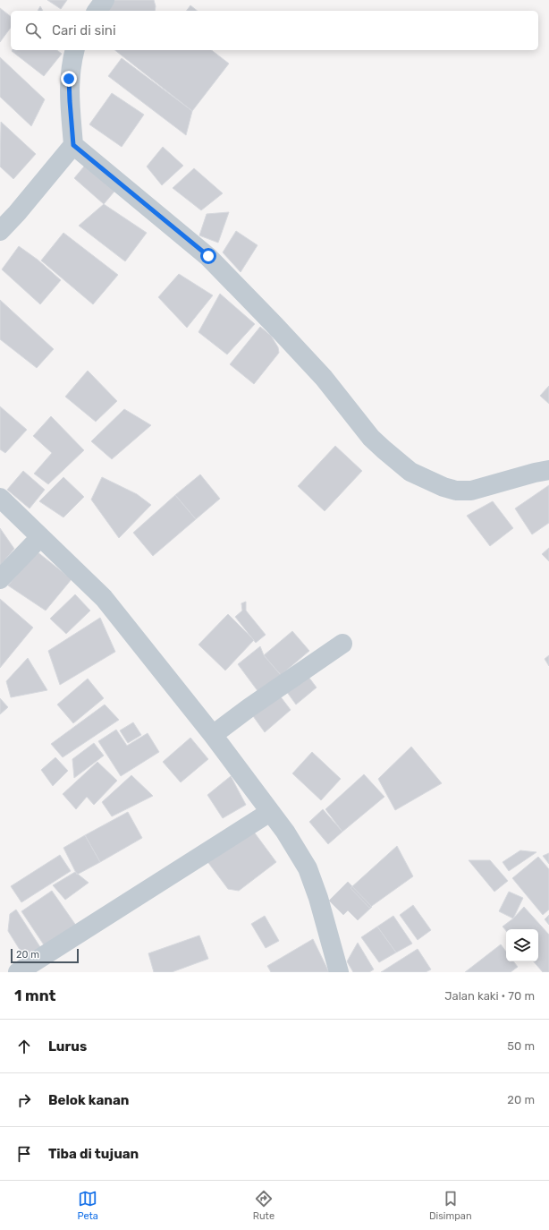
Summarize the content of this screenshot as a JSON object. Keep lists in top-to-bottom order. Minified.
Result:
{"scale_bar":"20 m","page":{"search":"Cari di sini","scale":"20 m","heading":["1 mnt","Jalan kaki · 70 m"],"list":[["Lurus","50 m"],["Belok kanan","20 m"],"Tiba di tujuan"],"nav":["Peta","Rute","Disimpan"]}}
